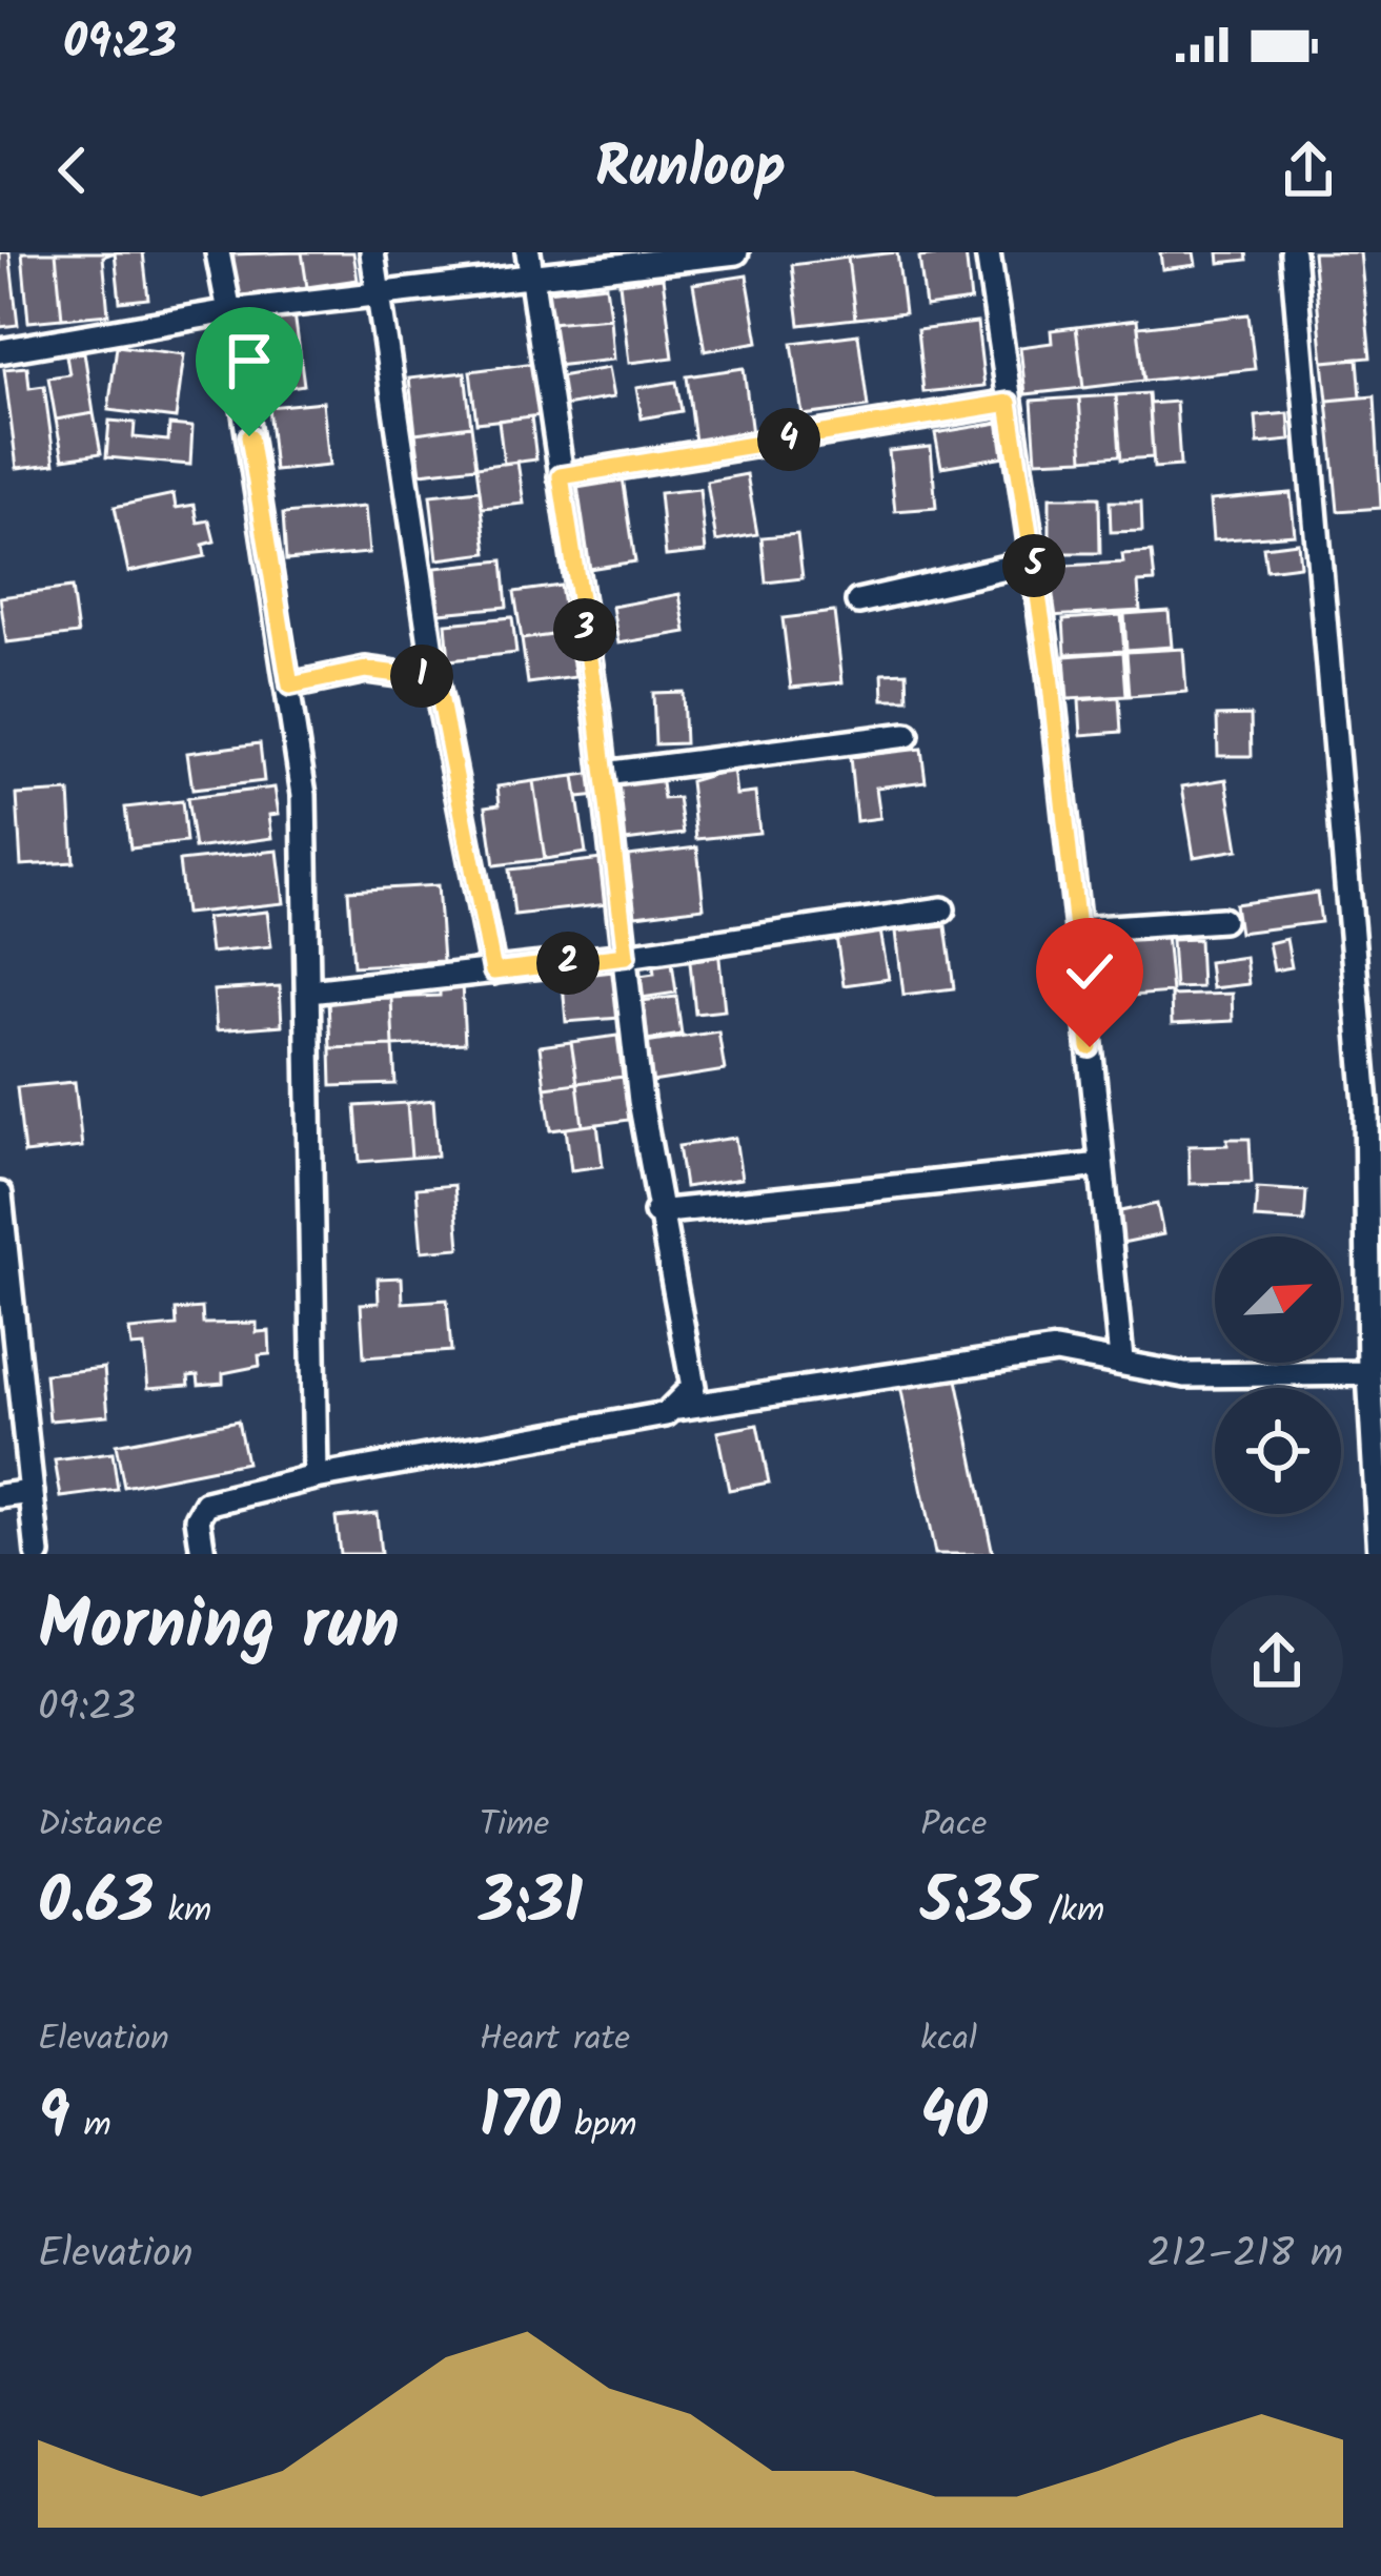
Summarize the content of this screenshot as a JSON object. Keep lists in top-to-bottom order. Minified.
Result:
{"north":"top right","page":{"status":"09:23","header":"Runloop","pins":["4","5","3","1","2"],"heading":["Morning run","09:23"],"stats":[["Distance","0.63 km"],["Time","3:31"],["Pace","5:35 /km"],["Elevation","9 m"],["Heart rate","170 bpm"],["kcal","40"]],"chart":["Elevation","212–218 m"]}}
